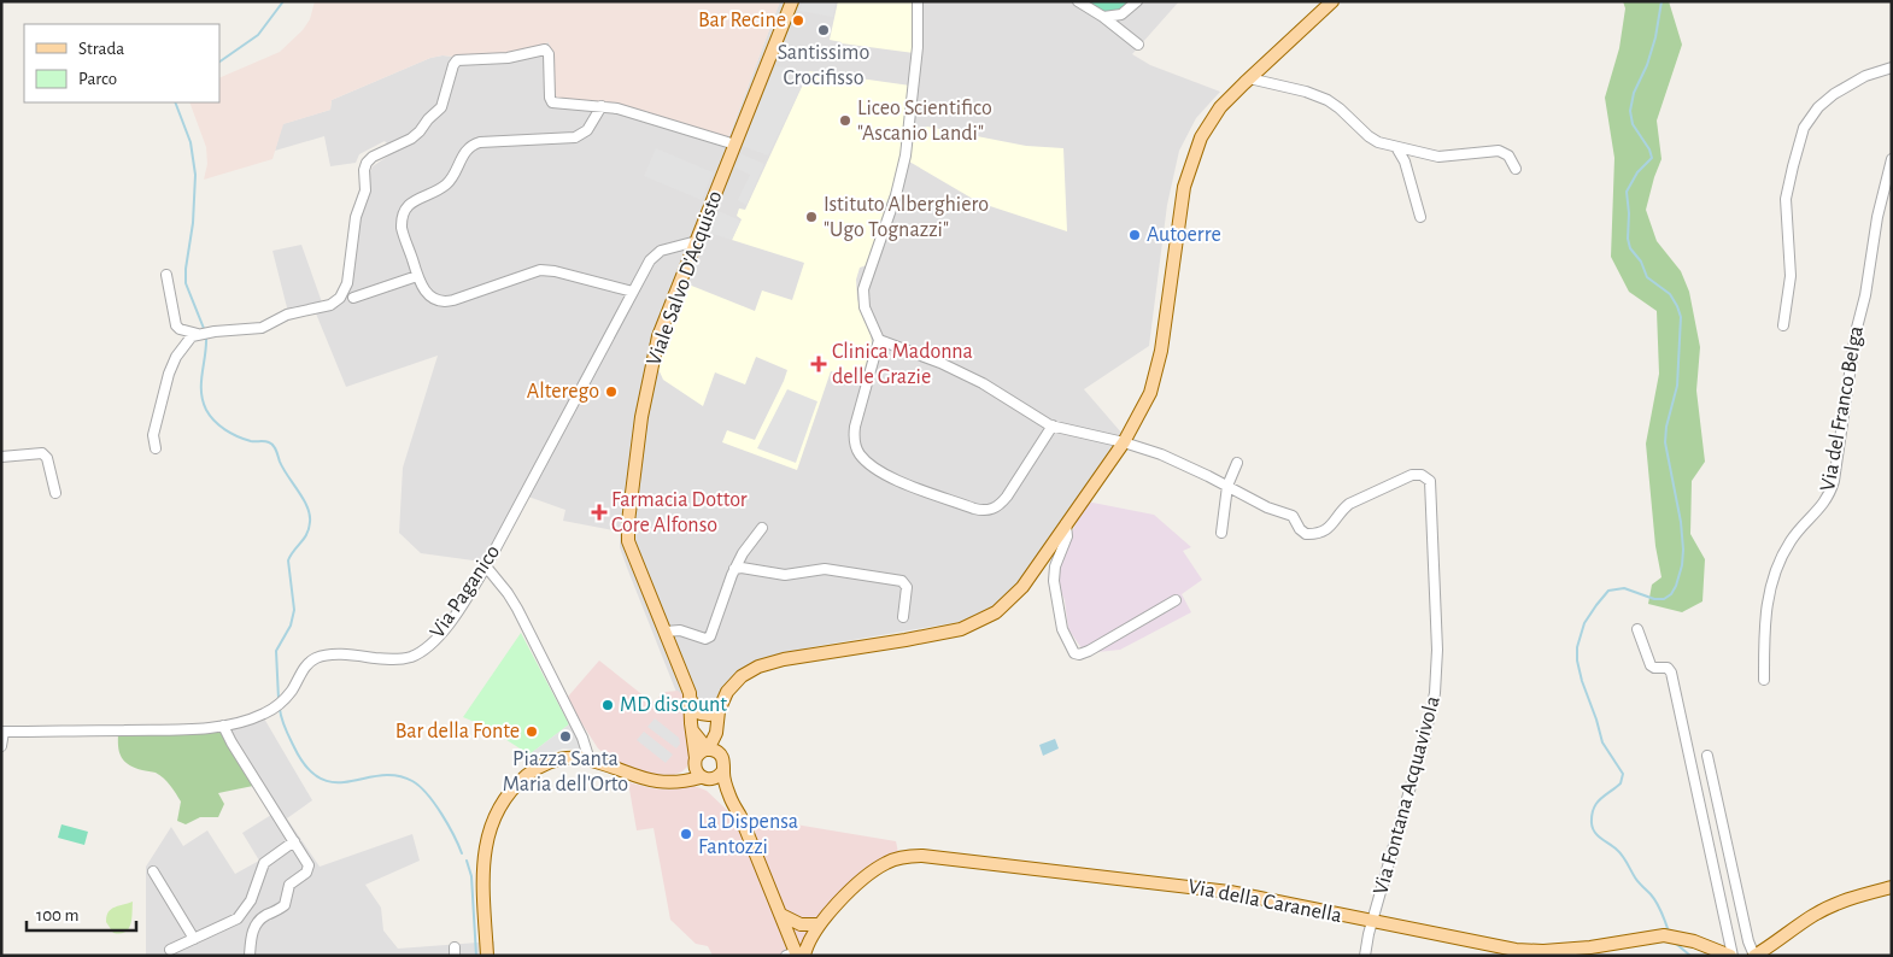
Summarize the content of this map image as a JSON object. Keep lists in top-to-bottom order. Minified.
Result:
{"streets":{"main road":["Viale Salvo D'Acquisto","Via della Caranella"],"street":["Via del Franco Belga","Via Paganico","Via Fontana Acquavivola"]},"crossings":[["Viale Salvo D'Acquisto","Via Paganico"],["Via Fontana Acquavivola","Via della Caranella"]],"places":{"other":["Bar Recine","Santissimo Crocifisso","Liceo Scientifico \"Ascanio Landi\"","Istituto Alberghiero \"Ugo Tognazzi\"","Autoerre","Alterego","MD discount","Bar della Fonte","Piazza Santa Maria dell'Orto","La Dispensa Fantozzi"],"health":["Clinica Madonna delle Grazie","Farmacia Dottor Core Alfonso"]},"legend":["Strada","Parco"],"scale_bar":"100 m"}
